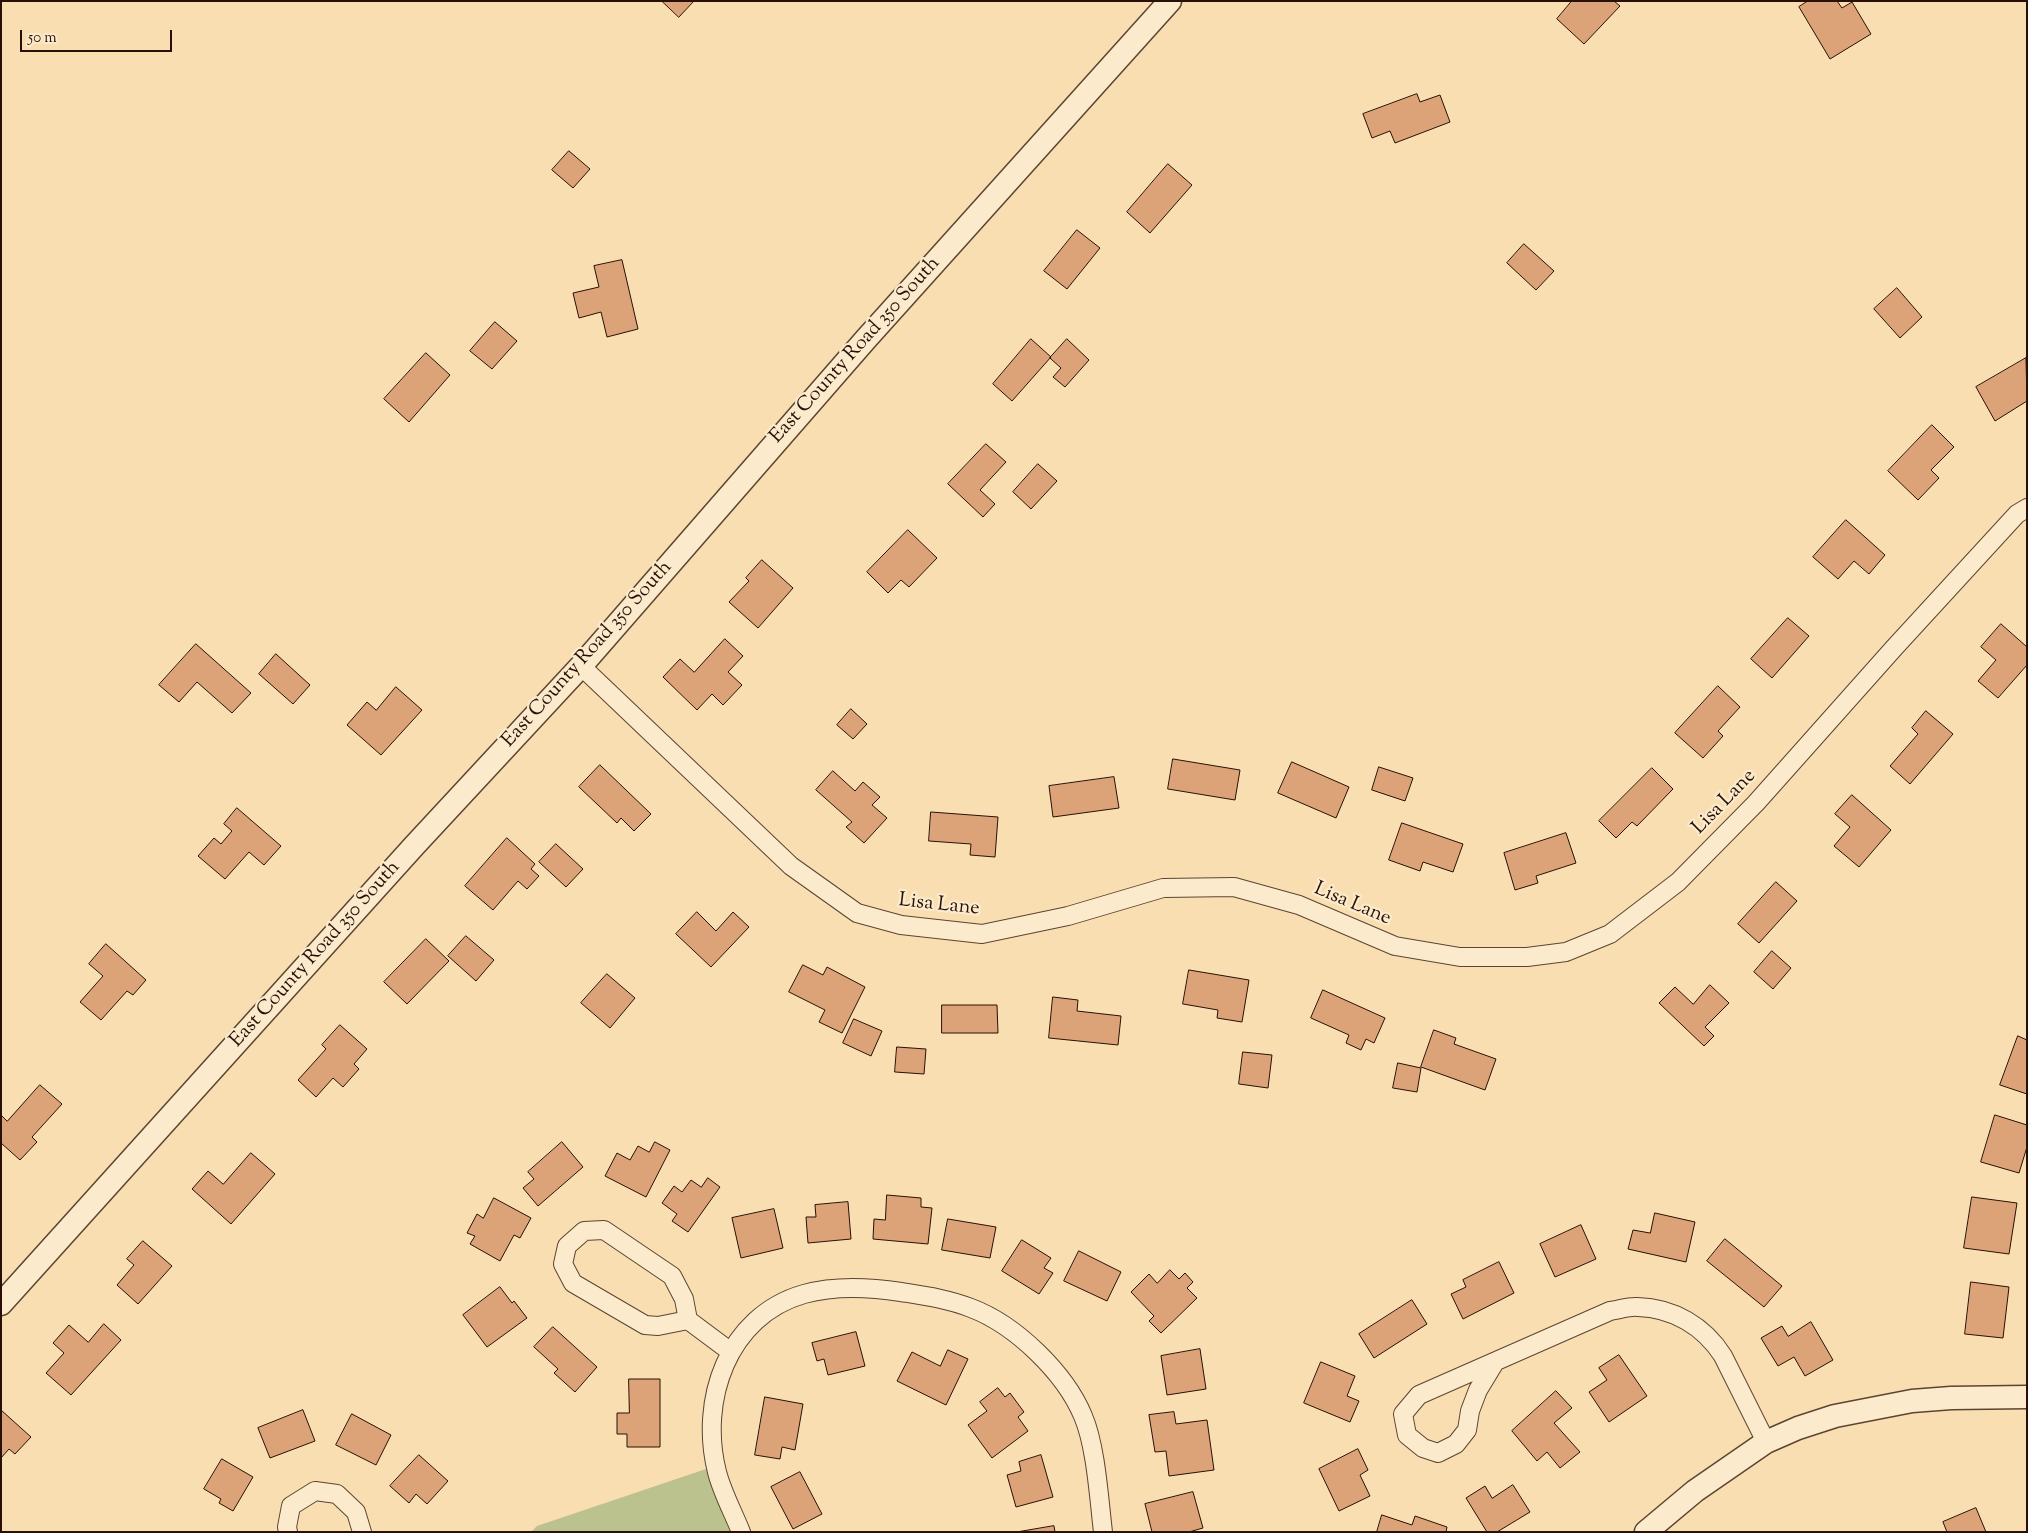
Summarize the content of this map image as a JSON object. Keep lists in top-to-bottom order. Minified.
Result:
{"streets":{"street":["East County Road 350 South","Lisa Lane"]},"crossings":[["East County Road 350 South","Lisa Lane"]],"scale_bar":"50 m"}
